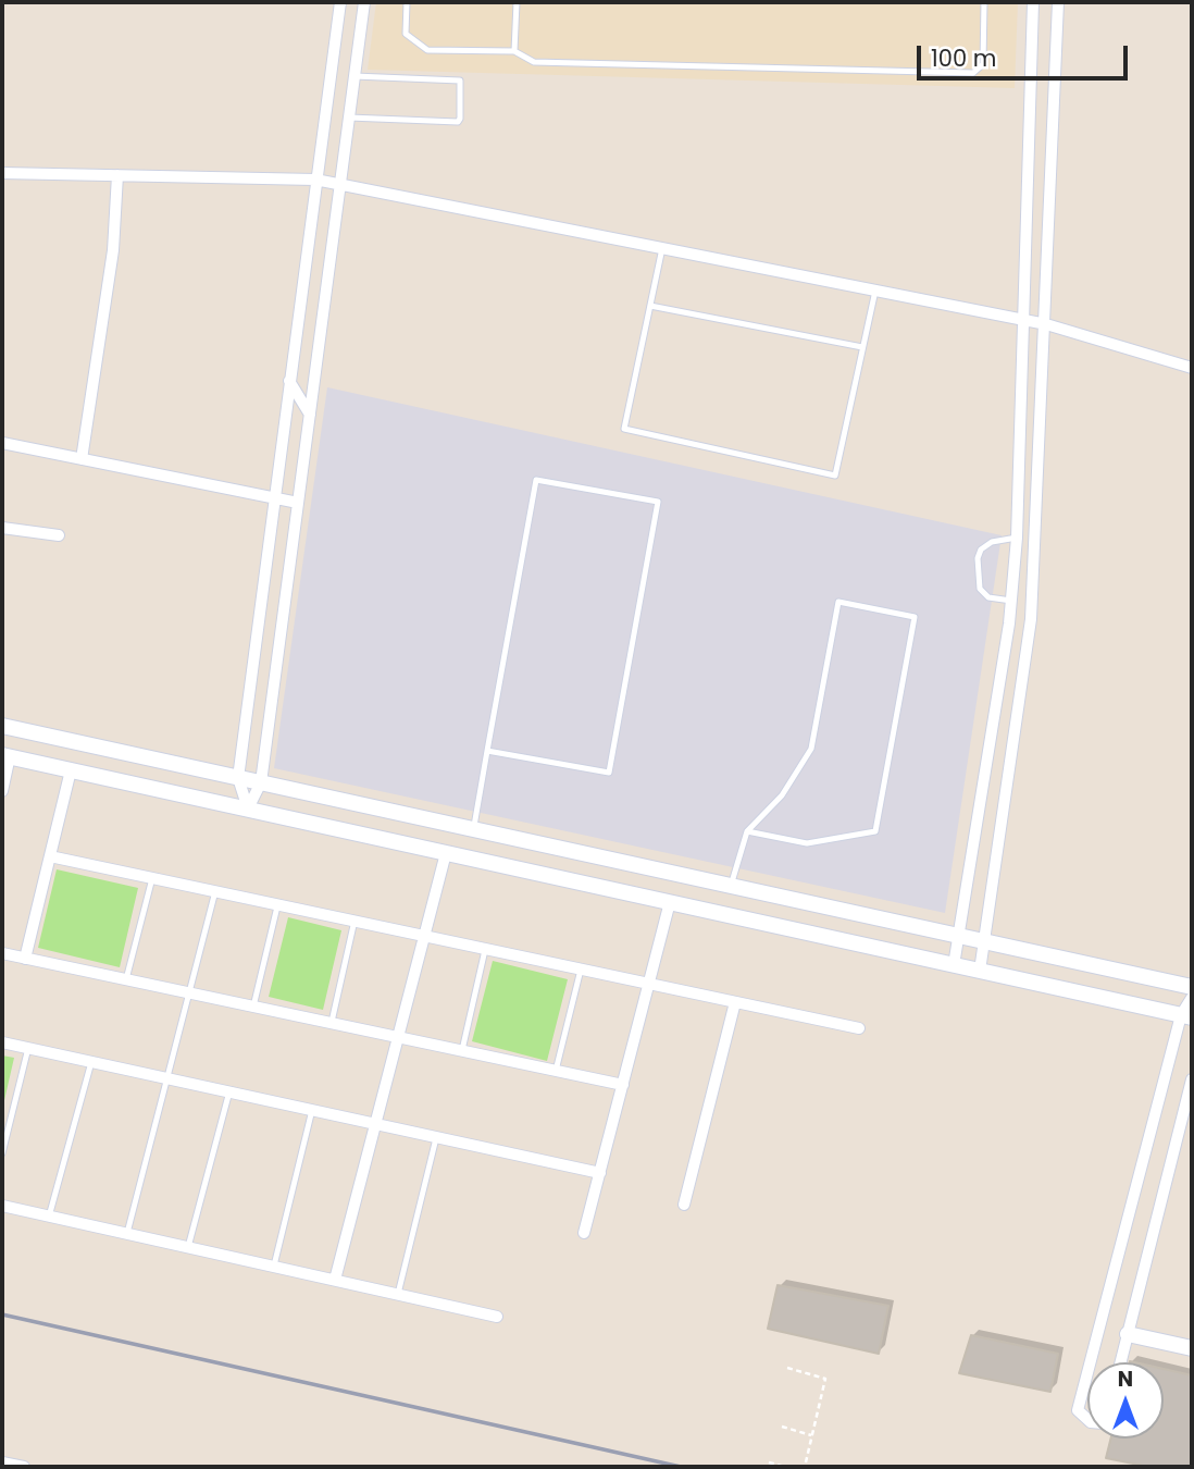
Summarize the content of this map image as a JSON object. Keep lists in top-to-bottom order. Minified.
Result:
{"scale_bar":"100 m","north":"top"}
